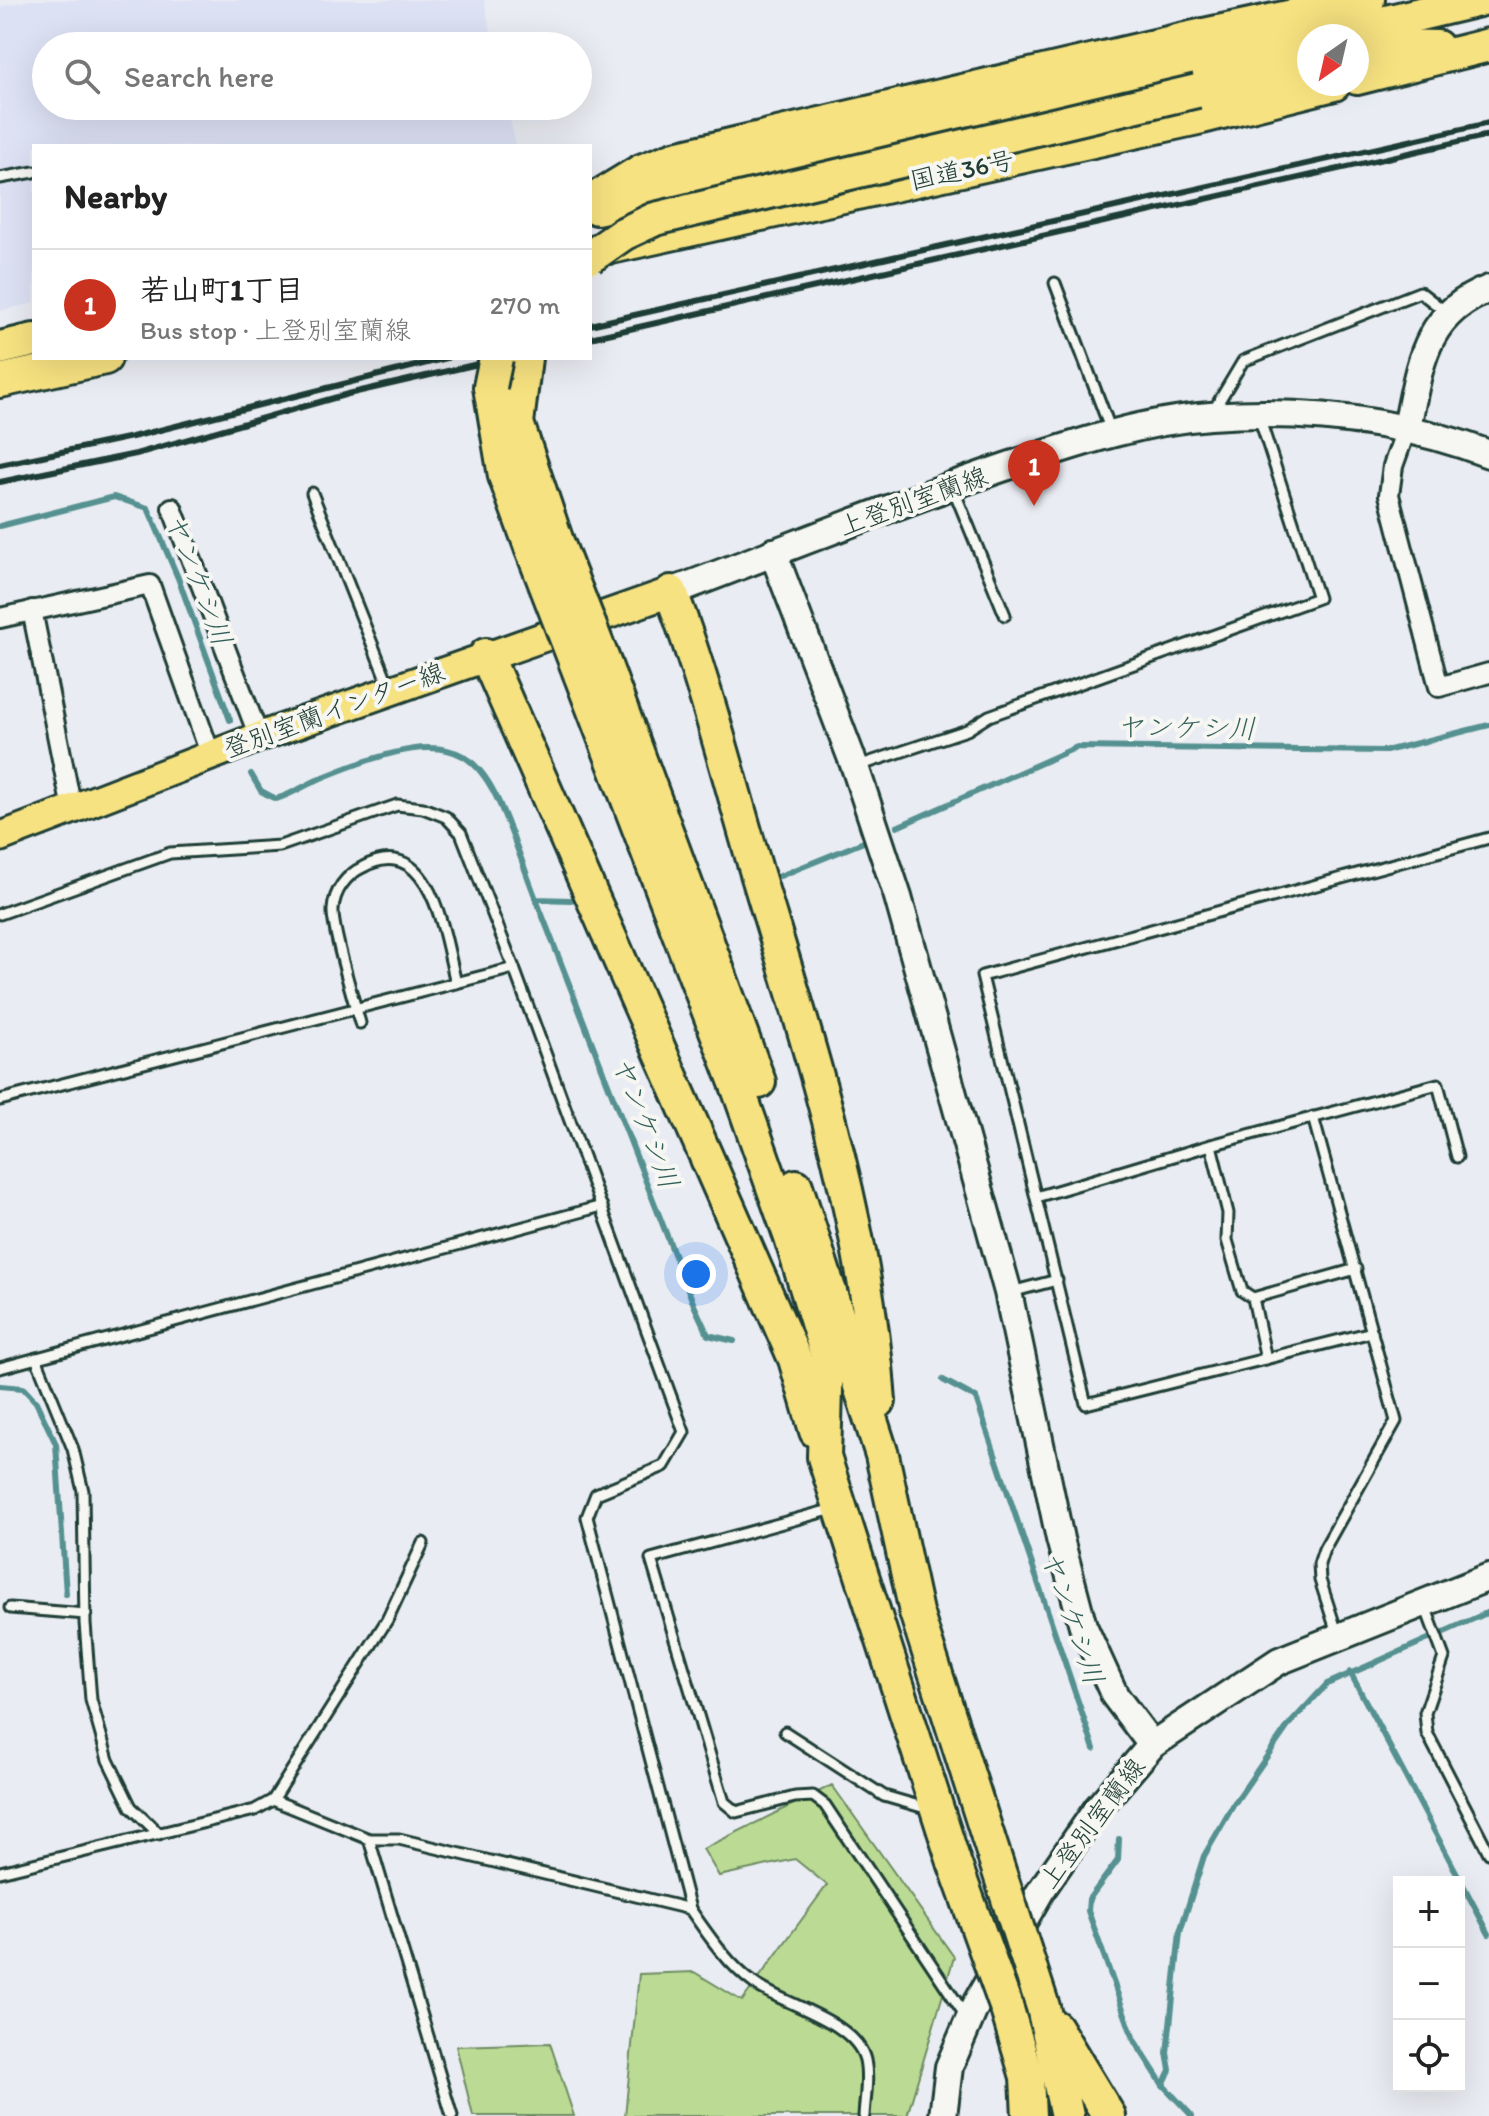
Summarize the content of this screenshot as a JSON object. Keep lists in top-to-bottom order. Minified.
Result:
{"streets":{"highway":["国道36号"],"main road":["上登別室蘭線","登別室蘭インター線"]},"crossings":[["上登別室蘭線","登別室蘭インター線"]],"water":["ヤンケシ川"],"north":"bottom left","page":{"search":"Search here","heading":"Nearby","list":[{"mark":"1","name":"若山町1丁目","note":"Bus stop · 上登別室蘭線","value":"270 m"}],"pins":"1","map_buttons":["+","−"]}}
